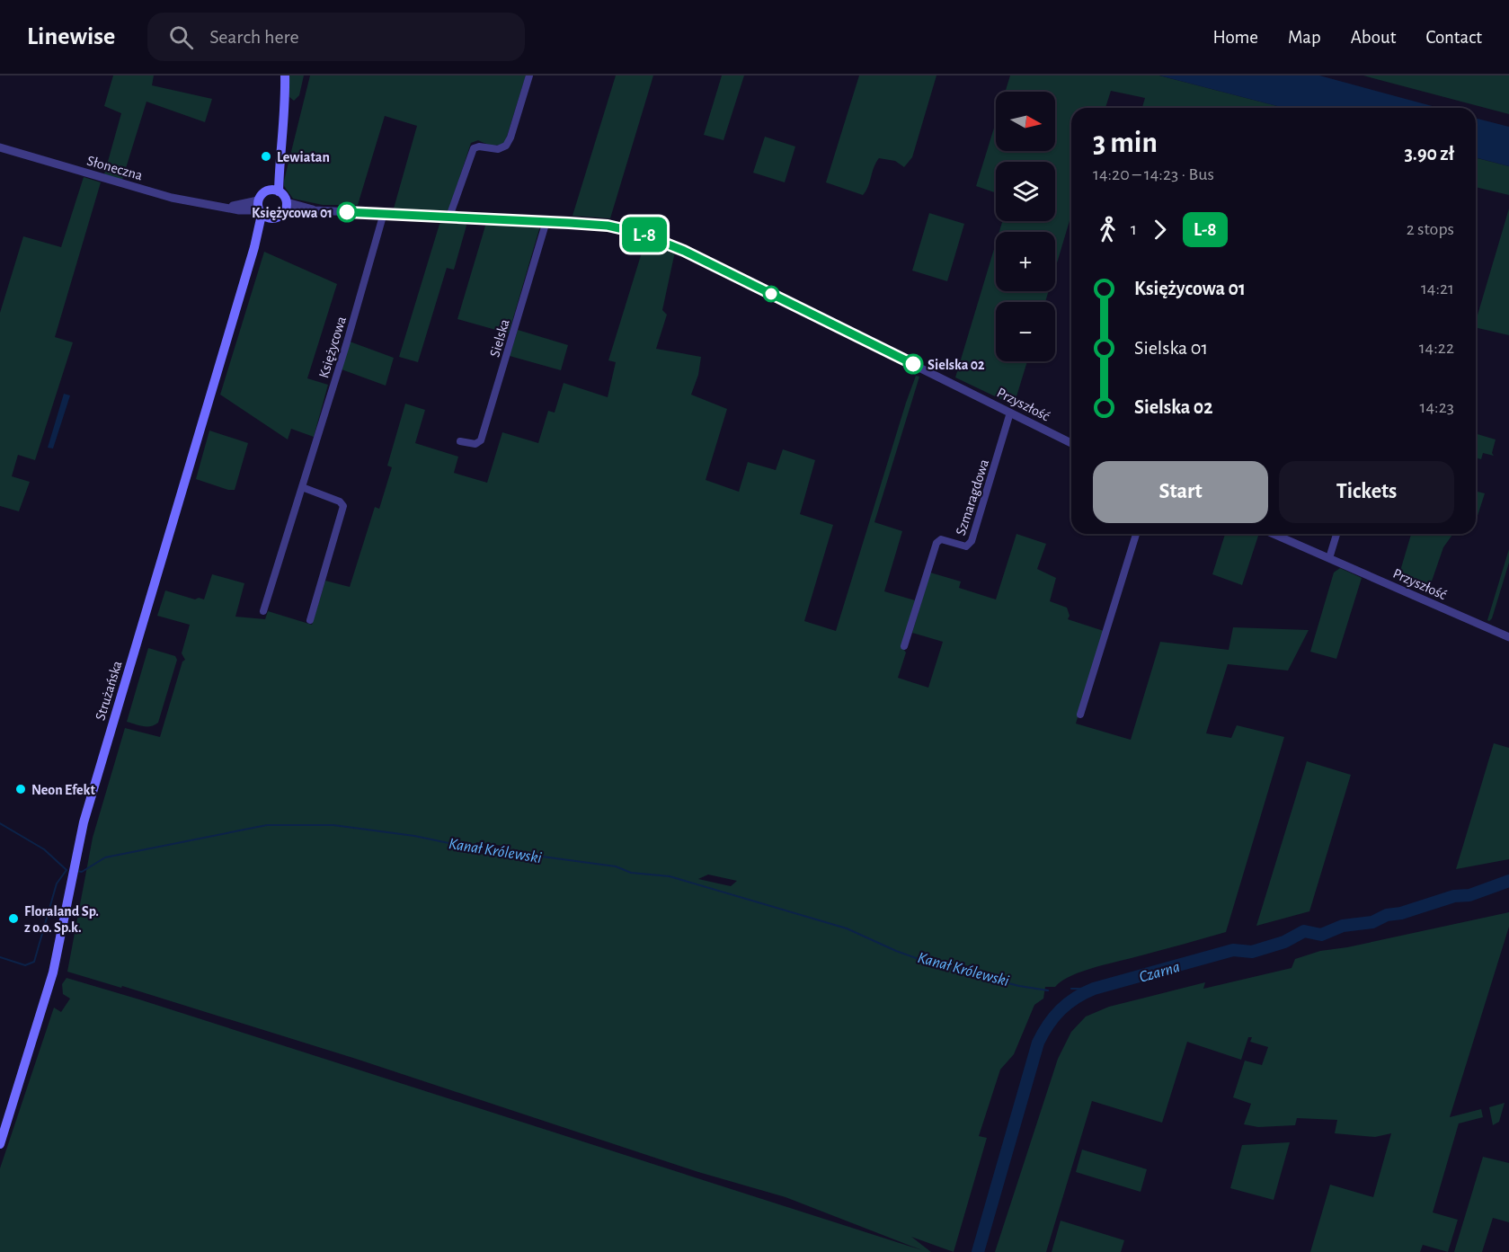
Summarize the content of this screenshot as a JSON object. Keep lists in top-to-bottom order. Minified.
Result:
{"streets":{"main road":["Strużańska"],"street":["Słoneczna","Sielska","Księżycowa","Przyszłość","Szmaragdowa"]},"crossings":[["Słoneczna","Przyszłość"],["Słoneczna","Strużańska"],["Sielska","Przyszłość"],["Księżycowa","Przyszłość"],["Przyszłość","Szmaragdowa"],["Przyszłość","Strużańska"]],"water":["Kanał Królewski","Czarna"],"places":["Lewiatan","Księżycowa 01","Sielska 02","Neon Efekt","Floraland Sp. z o.o. Sp.k."],"lines":["bus line L-8"],"north":"right","page":{"header":"Linewise","search":"Search here","nav":["Home","Map","About","Contact"],"on_map":"L-8","map_buttons":["+","−"],"heading":["3 min","14:20 – 14:23 · Bus","3.90 zł"],"legs":["1","L-8","2 stops"],"list":[{"name":"Księżycowa 01","value":"14:21"},{"name":"Sielska 01","value":"14:22"},{"name":"Sielska 02","value":"14:23"}],"buttons":["Start","Tickets"]}}
